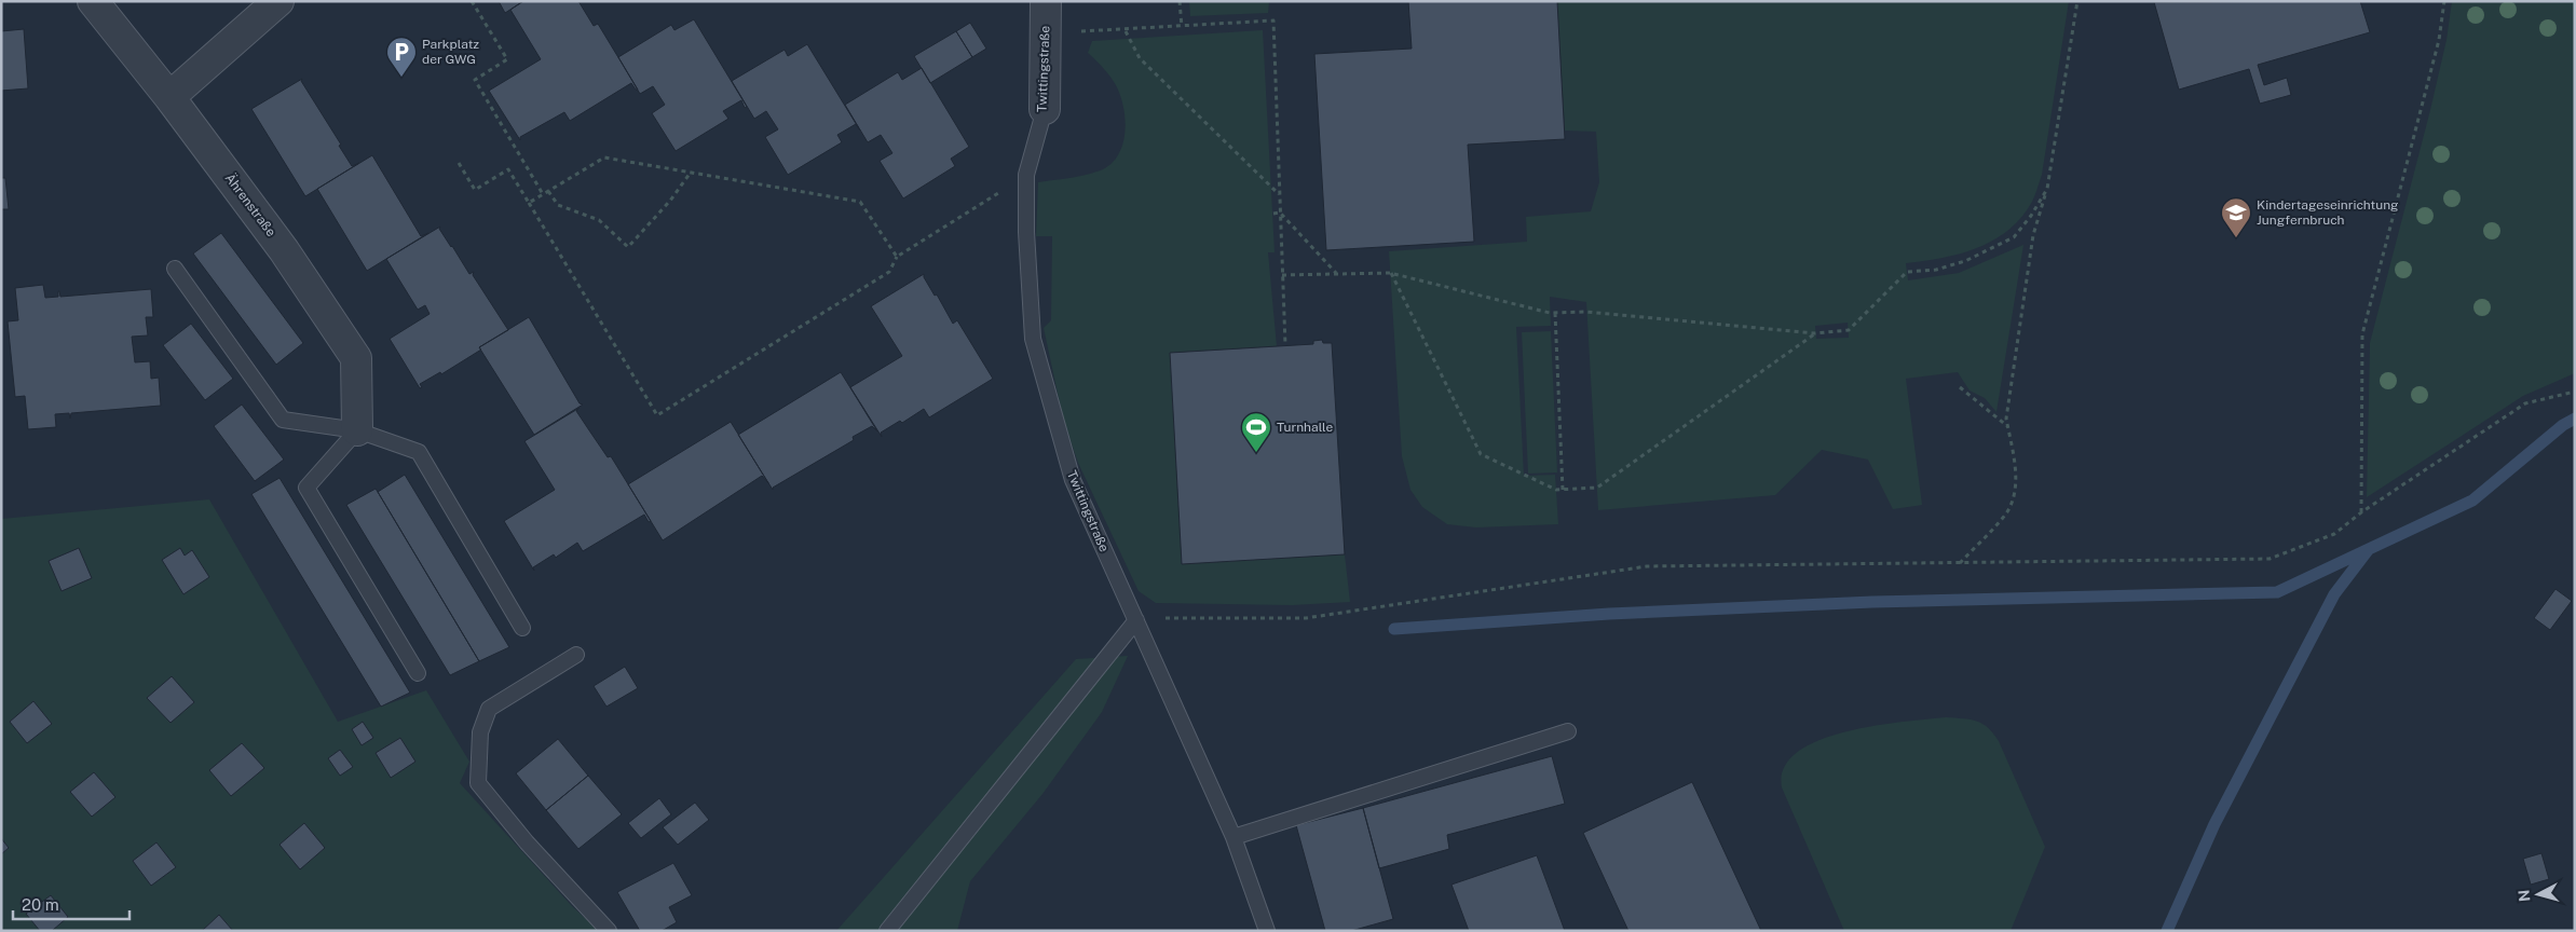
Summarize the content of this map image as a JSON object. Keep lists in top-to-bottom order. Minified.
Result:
{"streets":{"street":["Twittingstraße","Ährenstraße"]},"places":{"parking":["Parkplatz der GWG"],"school or university":["Kindertageseinrichtung Jungfernbruch"],"sports":["Turnhalle"]},"scale_bar":"20 m","north":"left"}
